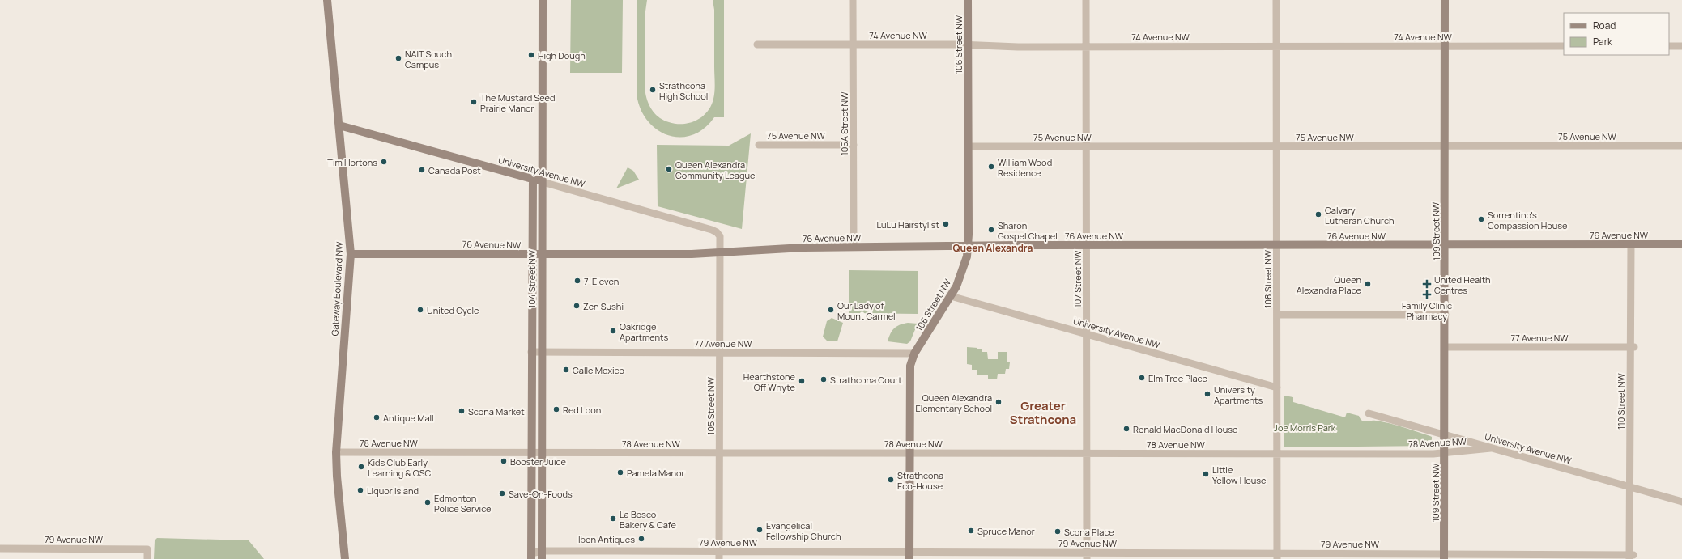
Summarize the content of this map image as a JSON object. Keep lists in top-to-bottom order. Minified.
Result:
{"streets":{"street":["74 Avenue NW","106 Street NW","105A Street NW","75 Avenue NW","University Avenue NW","109 Street NW","76 Avenue NW","104 Street NW","107 Street NW","108 Street NW","Gateway Boulevard NW","77 Avenue NW","110 Street NW","105 Street NW","78 Avenue NW","79 Avenue NW"]},"crossings":[["74 Avenue NW","106 Street NW"],["74 Avenue NW","105A Street NW"],["74 Avenue NW","109 Street NW"],["74 Avenue NW","107 Street NW"],["74 Avenue NW","108 Street NW"],["106 Street NW","75 Avenue NW"],["106 Street NW","University Avenue NW"],["106 Street NW","76 Avenue NW"],["106 Street NW","77 Avenue NW"],["106 Street NW","78 Avenue NW"],["106 Street NW","79 Avenue NW"],["105A Street NW","75 Avenue NW"],["105A Street NW","76 Avenue NW"],["75 Avenue NW","109 Street NW"],["75 Avenue NW","107 Street NW"],["75 Avenue NW","108 Street NW"],["University Avenue NW","109 Street NW"],["University Avenue NW","76 Avenue NW"],["University Avenue NW","104 Street NW"],["University Avenue NW","107 Street NW"],["University Avenue NW","108 Street NW"],["University Avenue NW","Gateway Boulevard NW"],["University Avenue NW","110 Street NW"],["University Avenue NW","105 Street NW"],["University Avenue NW","78 Avenue NW"],["109 Street NW","76 Avenue NW"],["109 Street NW","77 Avenue NW"],["109 Street NW","78 Avenue NW"],["109 Street NW","79 Avenue NW"],["76 Avenue NW","104 Street NW"],["76 Avenue NW","107 Street NW"],["76 Avenue NW","108 Street NW"],["76 Avenue NW","Gateway Boulevard NW"],["76 Avenue NW","110 Street NW"],["76 Avenue NW","105 Street NW"],["104 Street NW","77 Avenue NW"],["104 Street NW","78 Avenue NW"],["104 Street NW","79 Avenue NW"],["107 Street NW","78 Avenue NW"],["107 Street NW","79 Avenue NW"],["108 Street NW","78 Avenue NW"],["108 Street NW","79 Avenue NW"],["Gateway Boulevard NW","78 Avenue NW"],["77 Avenue NW","110 Street NW"],["77 Avenue NW","105 Street NW"],["110 Street NW","79 Avenue NW"],["105 Street NW","78 Avenue NW"],["105 Street NW","79 Avenue NW"]],"districts":["Queen Alexandra","Greater Strathcona"],"parks":["Joe Morris Park"],"places":{"other":["High Dough","NAIT Souch Campus","Strathcona High School","The Mustard Seed Prairie Manor","Tim Hortons","William Wood Residence","Queen Alexandra Community League","Canada Post","Calvary Lutheran Church","Sorrentino's Compassion House","LuLu Hairstylist","Sharon Gospel Chapel","7-Eleven","Queen Alexandra Place","Zen Sushi","United Cycle","Our Lady of Mount Carmel","Oakridge Apartments","Calle Mexico","Elm Tree Place","Strathcona Court","Hearthstone Off Whyte","University Apartments","Queen Alexandra Elementary School","Red Loon","Scona Market","Antique Mall","Ronald MacDonald House","Booster Juice","Kids Club Early Learning & OSC","Pamela Manor","Little Yellow House","Strathcona Eco-House","Liquor Island","Save-On-Foods","Edmonton Police Service","La Bosco Bakery & Cafe","Evangelical Fellowship Church","Spruce Manor","Scona Place","Ibon Antiques"],"health":["United Health Centres","Family Clinic Pharmacy"]},"legend":["Road","Park"]}
